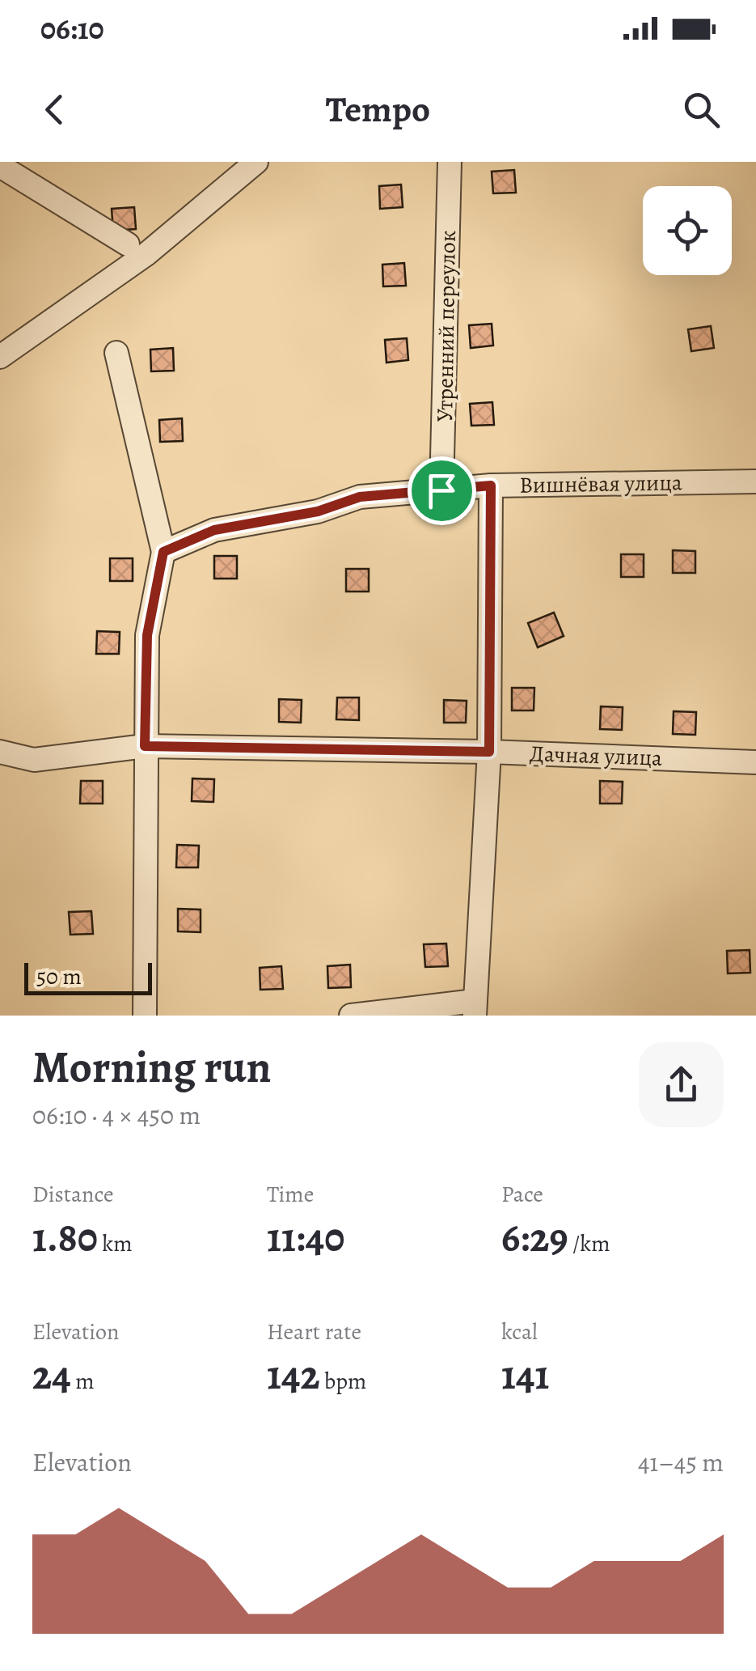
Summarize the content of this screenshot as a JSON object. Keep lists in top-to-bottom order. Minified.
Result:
{"streets":{"street":["Утренний переулок","Вишнёвая улица","Дачная улица"]},"crossings":[["Утренний переулок","Вишнёвая улица"]],"scale_bar":"50 m","page":{"status":"06:10","header":"Tempo","scale":"50 m","heading":["Morning run","06:10 · 4 × 450 m"],"stats":[["Distance","1.80 km"],["Time","11:40"],["Pace","6:29 /km"],["Elevation","24 m"],["Heart rate","142 bpm"],["kcal","141"]],"chart":["Elevation","41–45 m"]}}
